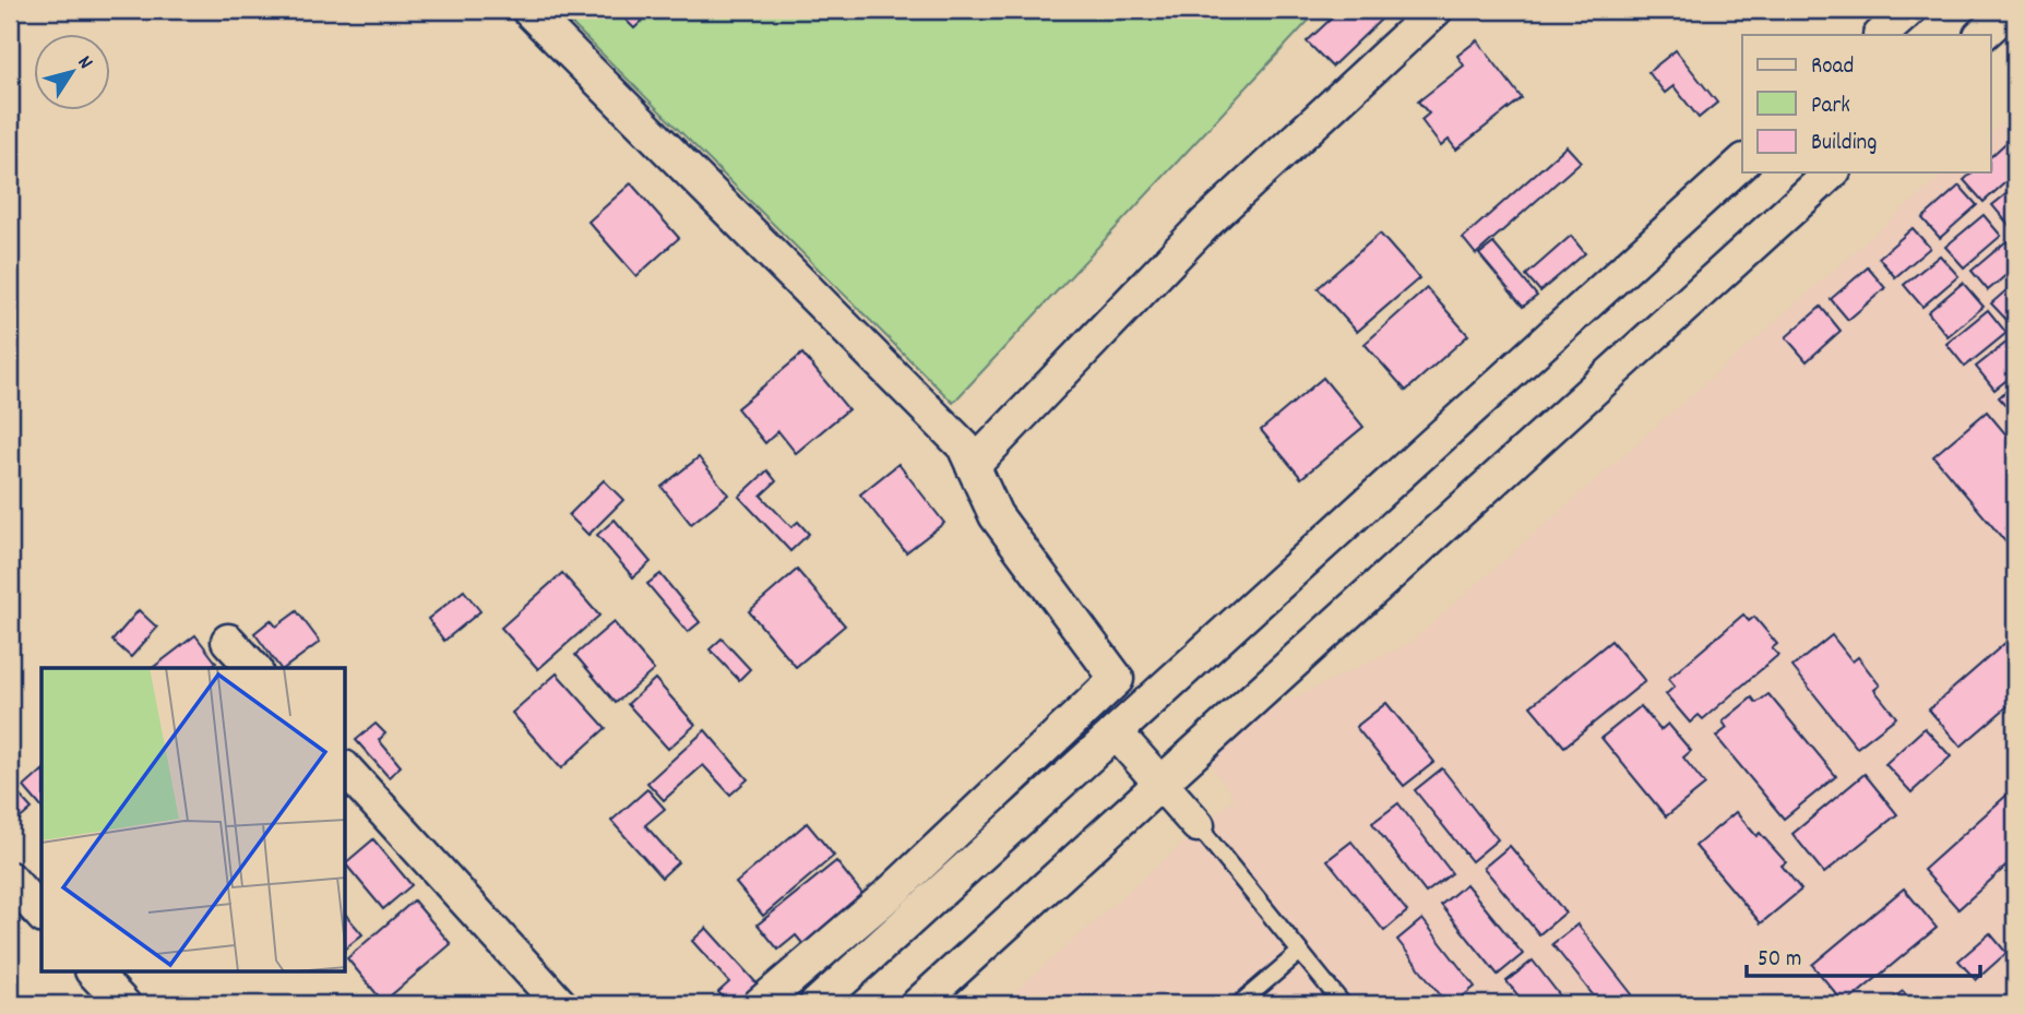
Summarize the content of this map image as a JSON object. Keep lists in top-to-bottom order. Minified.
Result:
{"legend":["Road","Park","Building"],"scale_bar":"50 m","north":"top right"}
